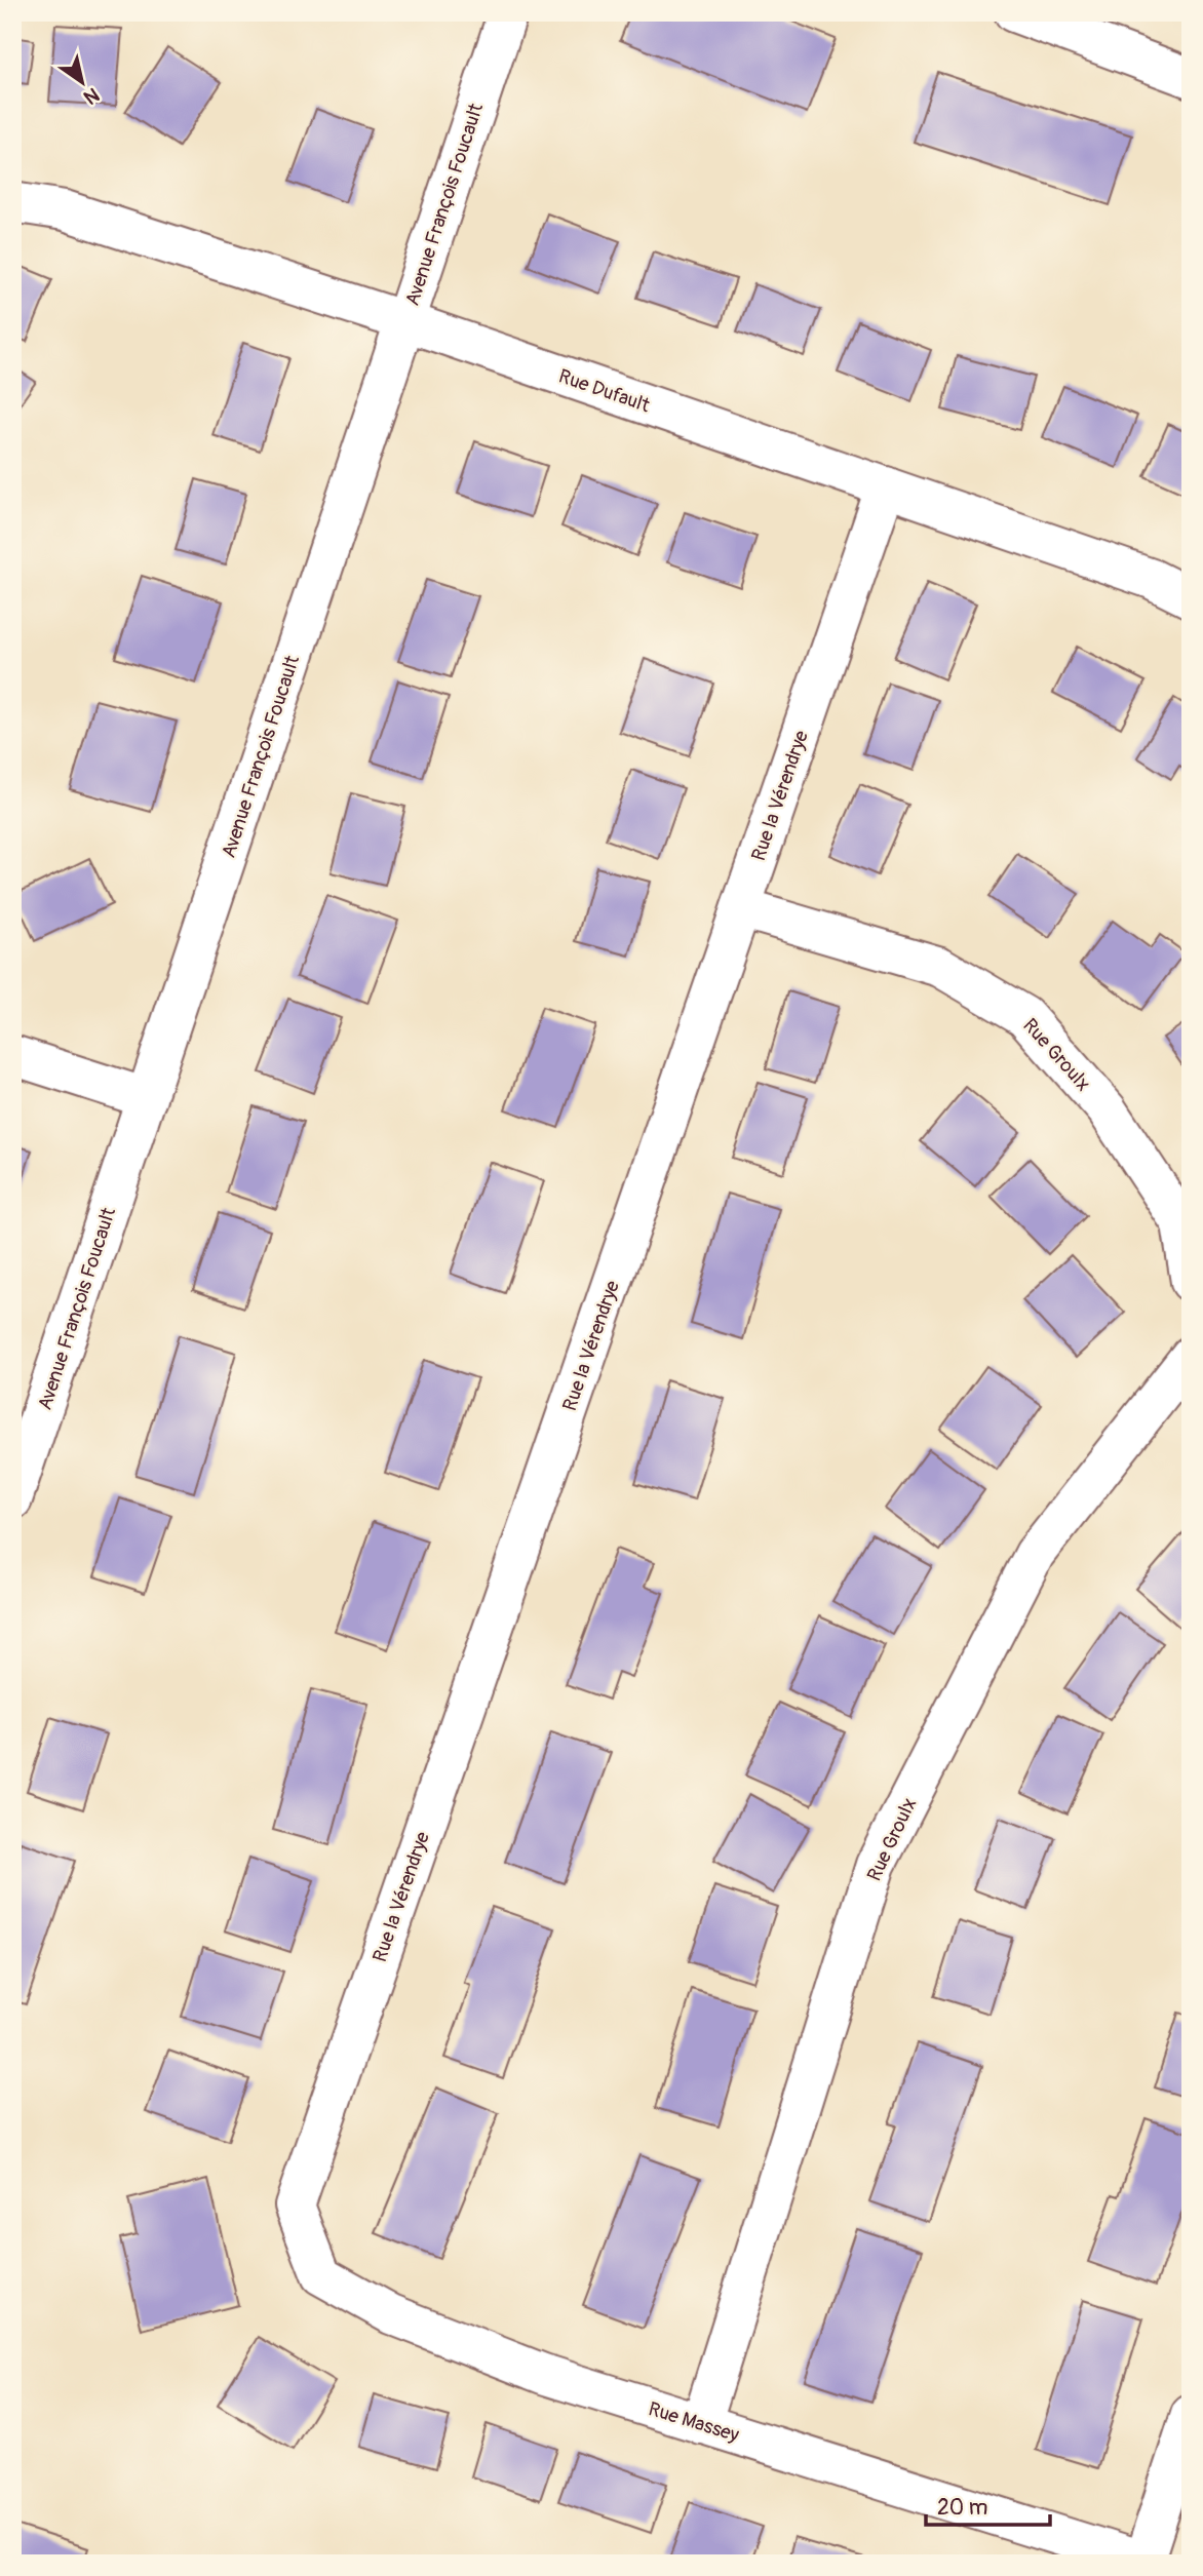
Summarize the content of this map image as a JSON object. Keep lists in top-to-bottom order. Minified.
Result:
{"streets":{"street":["Avenue François Foucault","Rue Dufault","Rue la Vérendrye","Rue Groulx","Rue Massey"]},"crossings":[["Avenue François Foucault","Rue Dufault"],["Rue Dufault","Rue la Vérendrye"],["Rue la Vérendrye","Rue Groulx"],["Rue la Vérendrye","Rue Massey"],["Rue Groulx","Rue Massey"]],"scale_bar":"20 m","north":"bottom right"}
